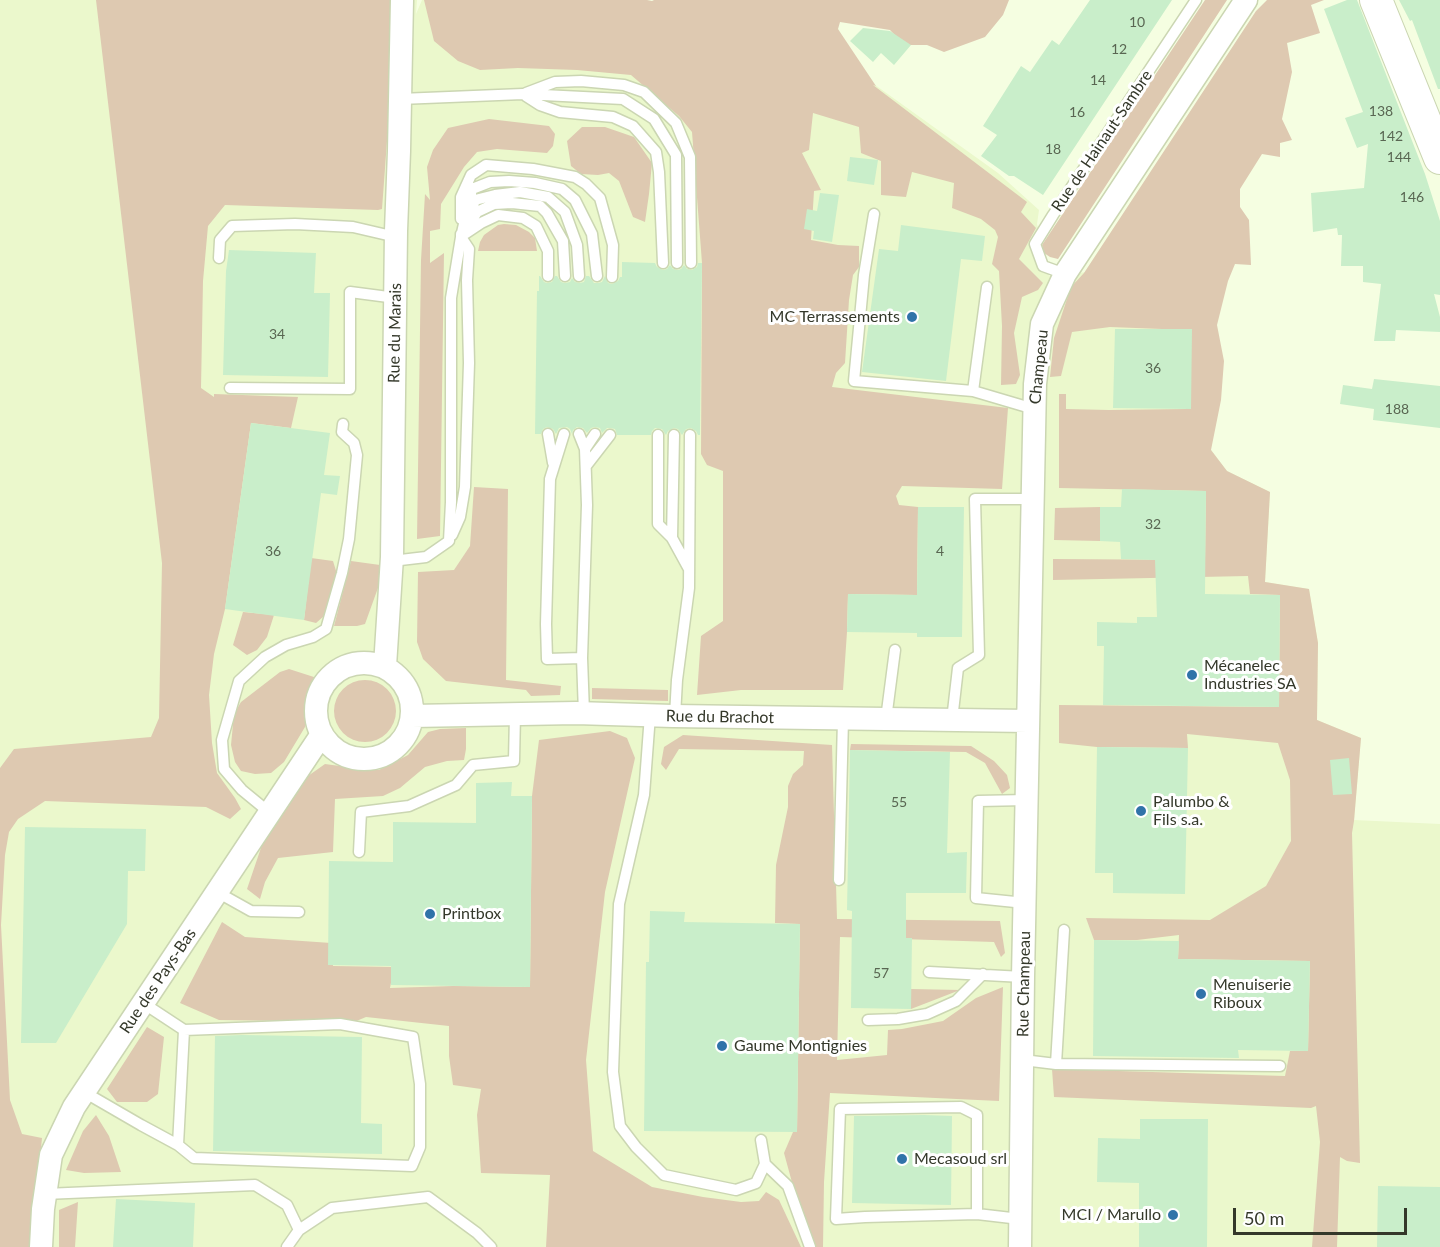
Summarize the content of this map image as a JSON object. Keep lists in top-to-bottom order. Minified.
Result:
{"streets":{"street":["Rue du Marais","Champeau","Rue du Brachot","Rue des Pays-Bas","Rue Champeau"],"lane":["Rue de Hainaut-Sambre"]},"crossings":[["Rue de Hainaut-Sambre","Champeau"],["Rue du Marais","Rue du Brachot"],["Rue du Marais","Rue des Pays-Bas"],["Champeau","Rue du Brachot"],["Champeau","Rue Champeau"],["Rue du Brachot","Rue des Pays-Bas"],["Rue du Brachot","Rue Champeau"]],"places":["MC Terrassements","Mécanelec Industries SA","Palumbo & Fils s.a.","Printbox","Menuiserie Riboux","Gaume Montignies","Mecasoud srl","MCI / Marullo"],"house_numbers":["10","12","14","138","16","142","18","144","146","34","36","188","32","36","4","55","57"],"scale_bar":"50 m"}
